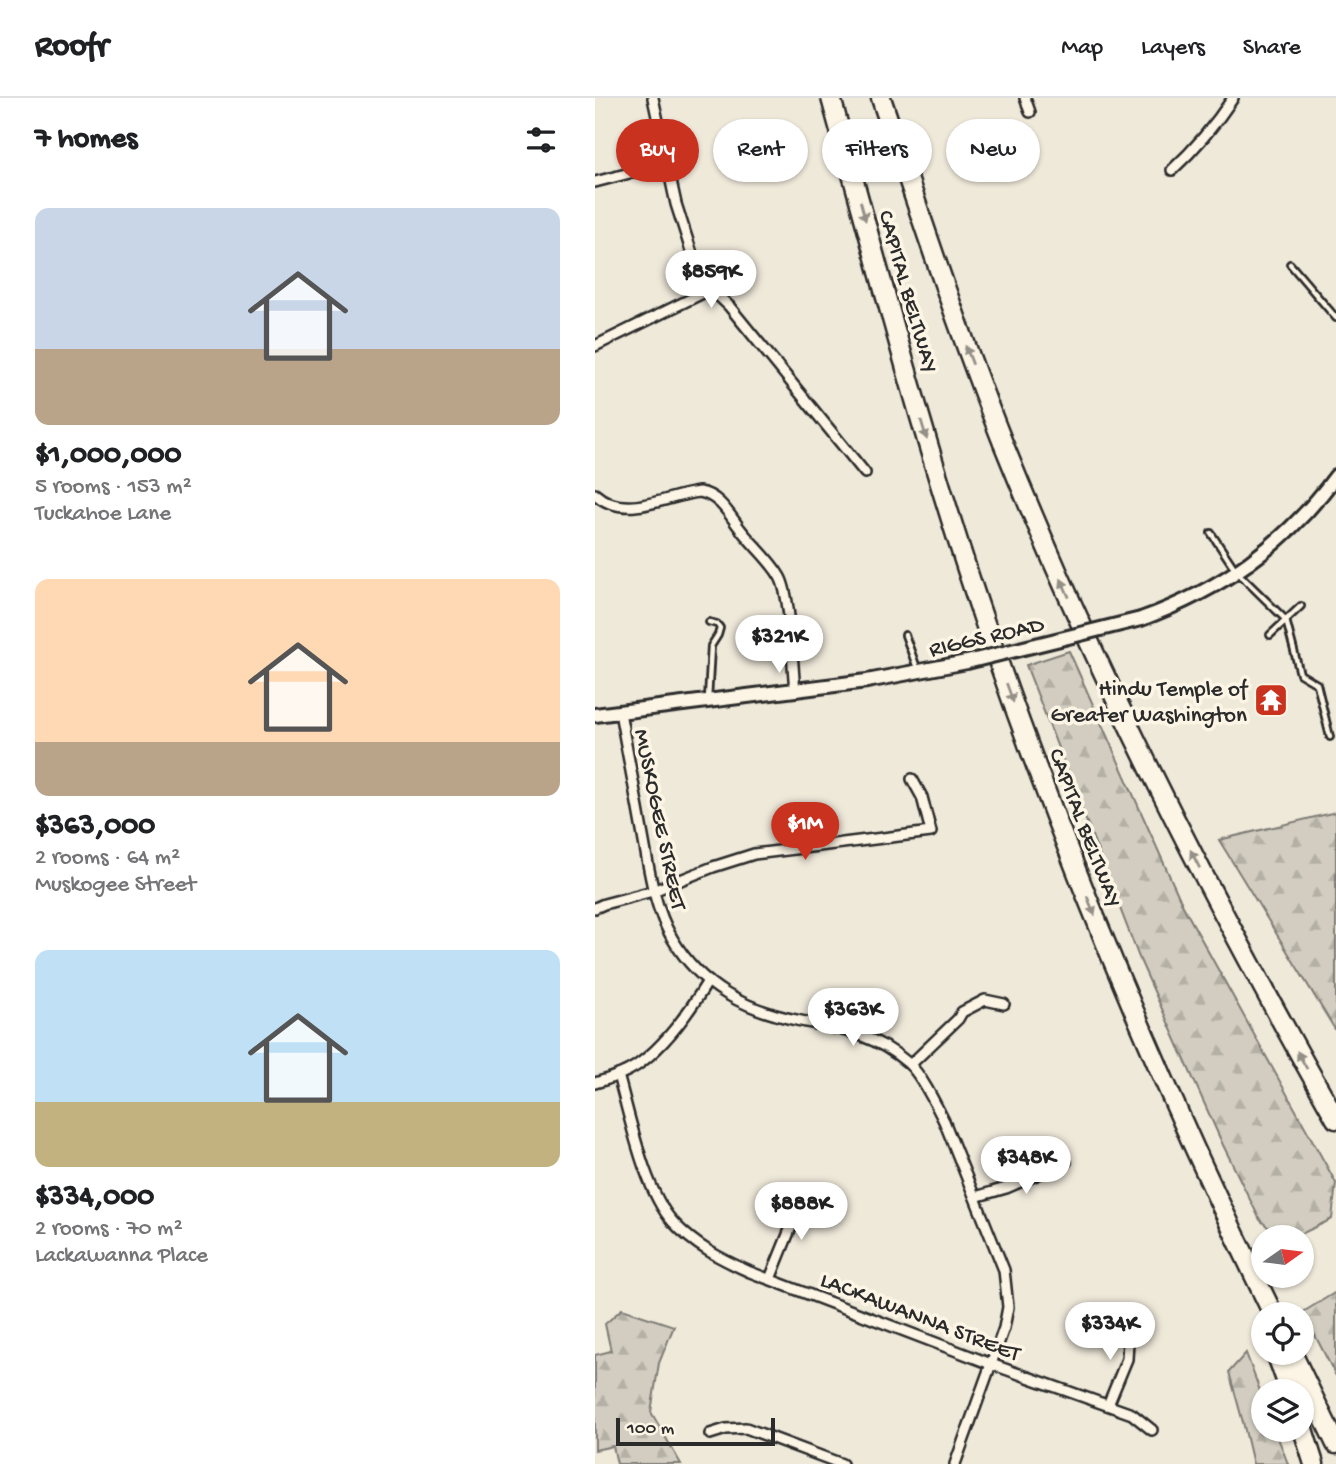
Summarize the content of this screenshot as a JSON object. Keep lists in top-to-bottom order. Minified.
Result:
{"streets":{"highway":["CAPITAL BELTWAY"],"main road":["RIGGS ROAD"],"street":["MUSKOGEE STREET","LACKAWANNA STREET"]},"crossings":[["RIGGS ROAD","MUSKOGEE STREET"],["MUSKOGEE STREET","LACKAWANNA STREET"]],"places":{"temple":["Hindu Temple of Greater Washington"]},"scale_bar":"100 m","north":"right","page":{"header":"Roofr","nav":["Map","Layers","Share"],"heading":"7 homes","chip":["Buy","Rent","Filters","New"],"list":[{"name":"$1,000,000","note":"5 rooms · 153 m² · Tuckahoe Lane"},{"name":"$363,000","note":"2 rooms · 64 m² · Muskogee Street"},{"name":"$334,000","note":"2 rooms · 70 m² · Lackawanna Place"}],"price":["$859K","$321K","$1M","$363K","$348K","$888K","$334K"],"scale":"100 m"}}
